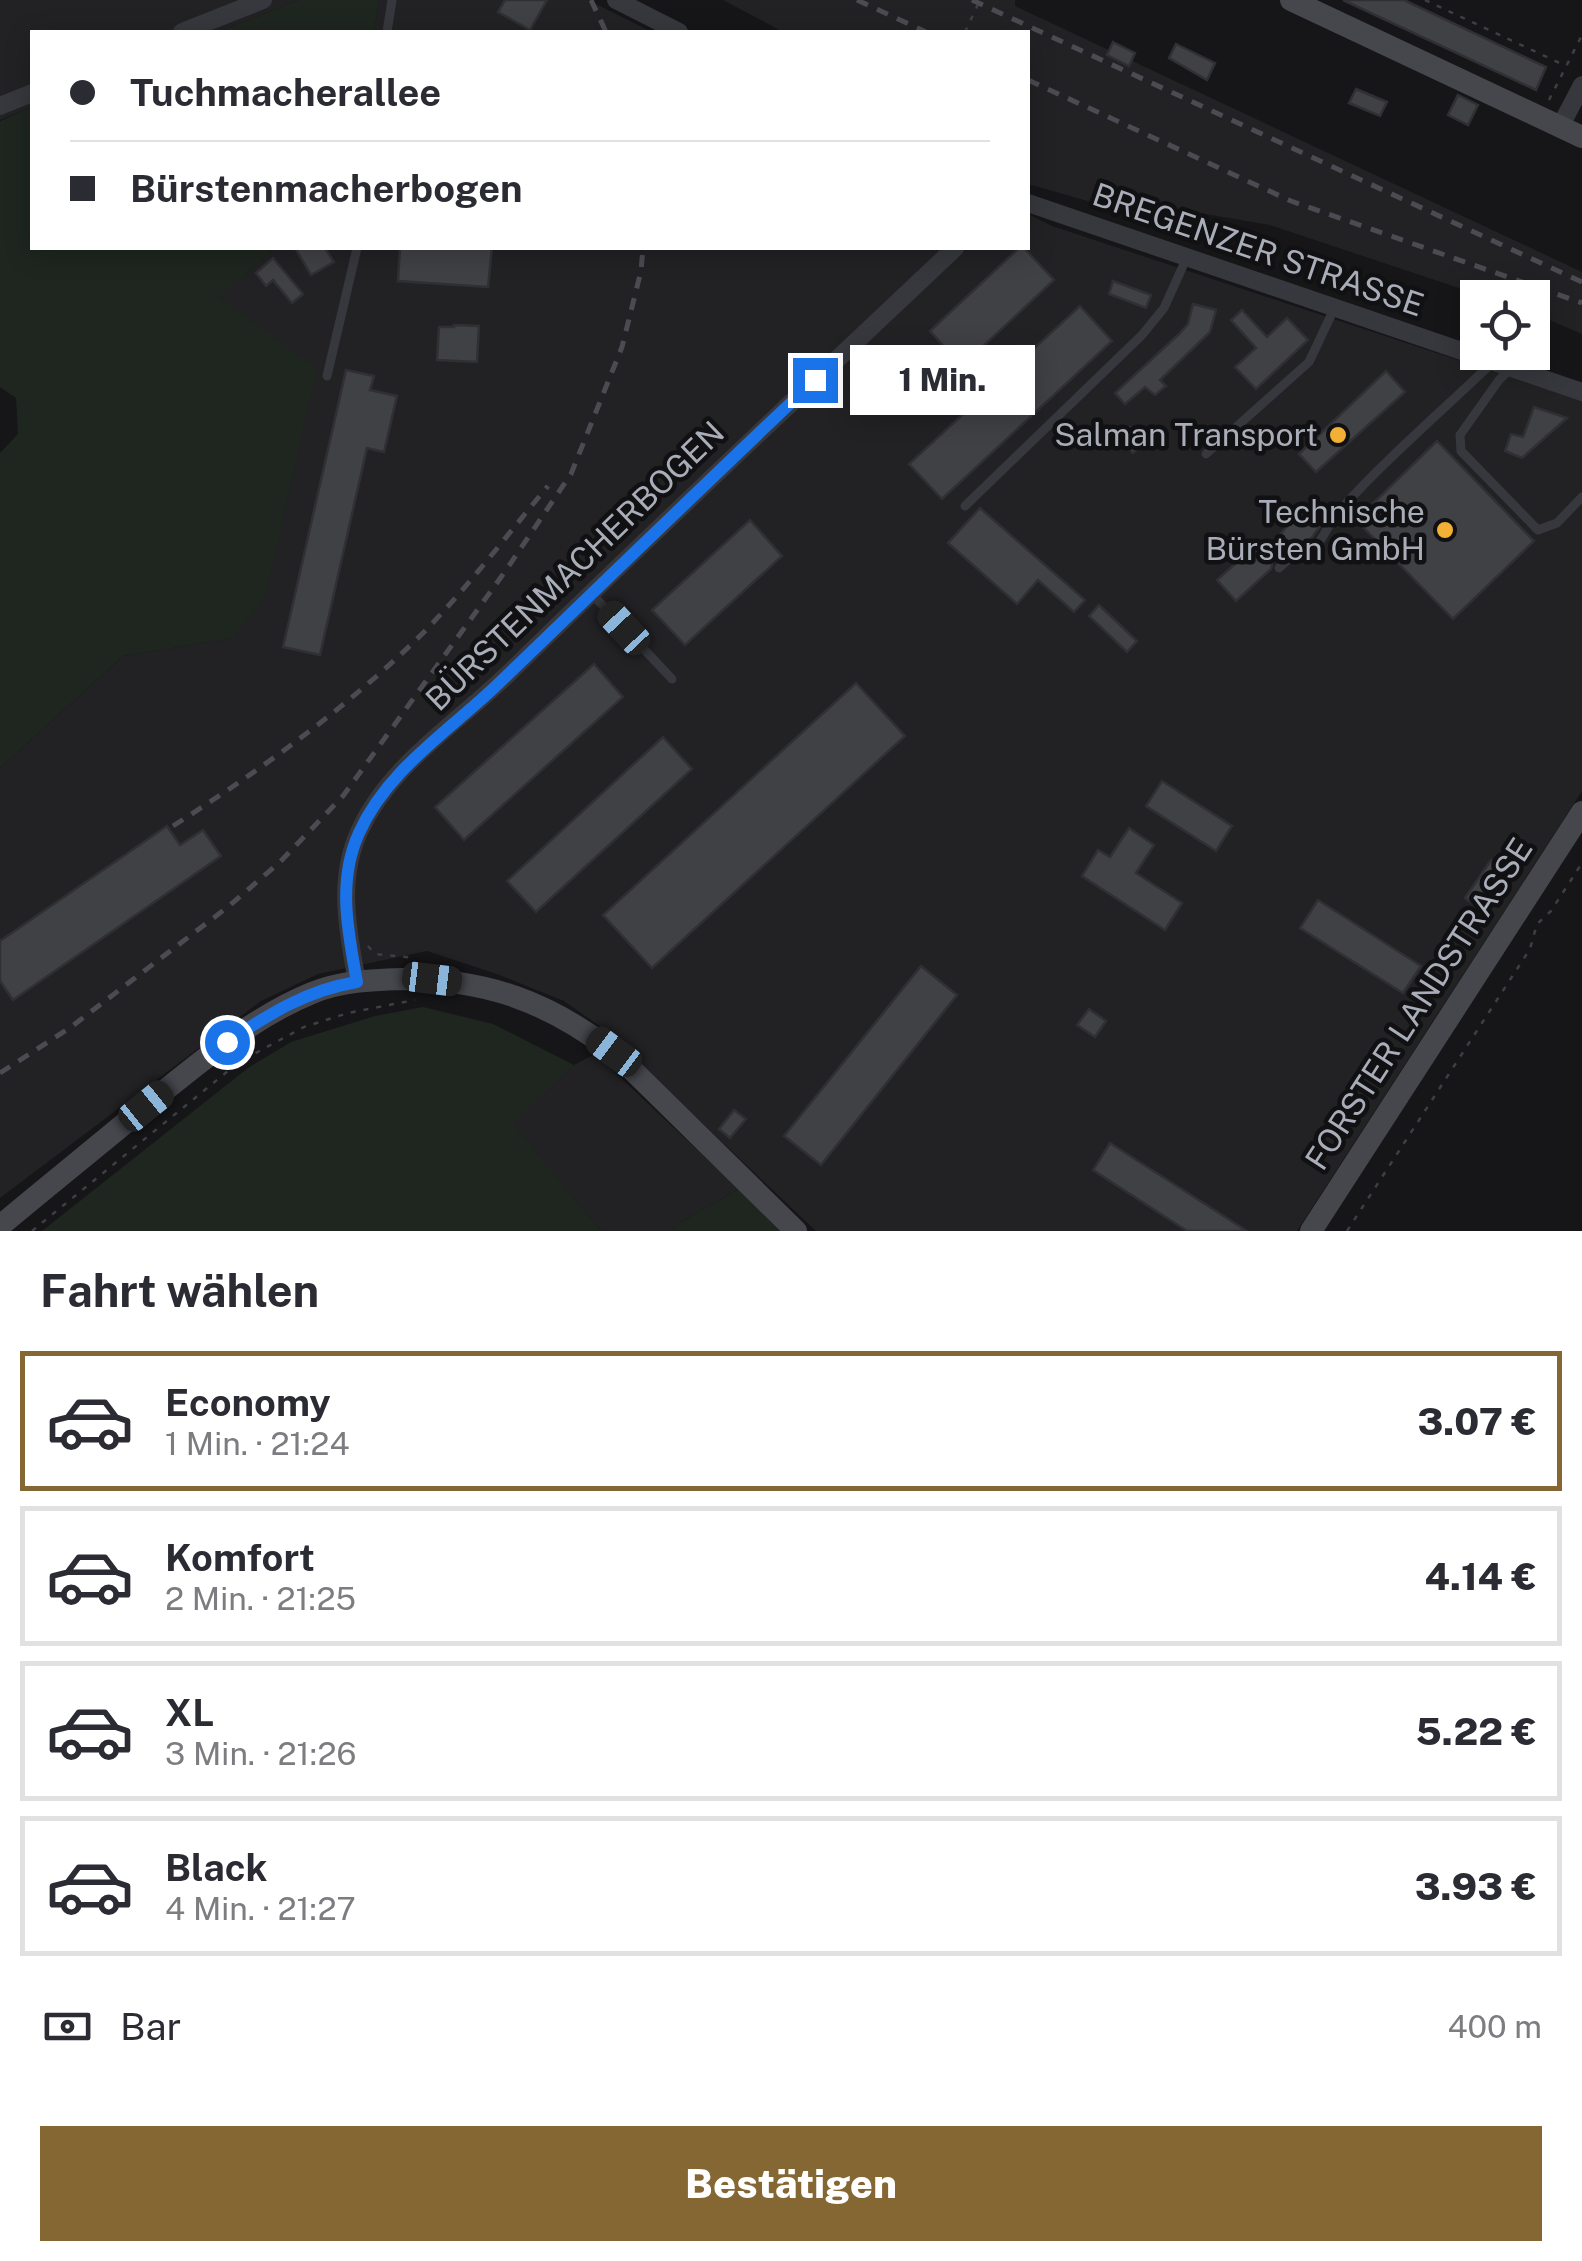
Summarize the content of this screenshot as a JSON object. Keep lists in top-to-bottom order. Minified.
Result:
{"streets":{"street":["BREGENZER STRASSE","BÜRSTENMACHERBOGEN","FORSTER LANDSTRASSE"]},"places":["Salman Transport","Technische Bürsten GmbH"],"page":{"banner":["Tuchmacherallee","Bürstenmacherbogen"],"bubble":"1 Min.","heading":"Fahrt wählen","list":[{"name":"Economy","note":"1 Min. · 21:24","value":"3.07 €"},{"name":"Komfort","note":"2 Min. · 21:25","value":"4.14 €"},{"name":"XL","note":"3 Min. · 21:26","value":"5.22 €"},{"name":"Black","note":"4 Min. · 21:27","value":"3.93 €"}],"pay":["Bar","400 m"],"buttons":"Bestätigen"}}
